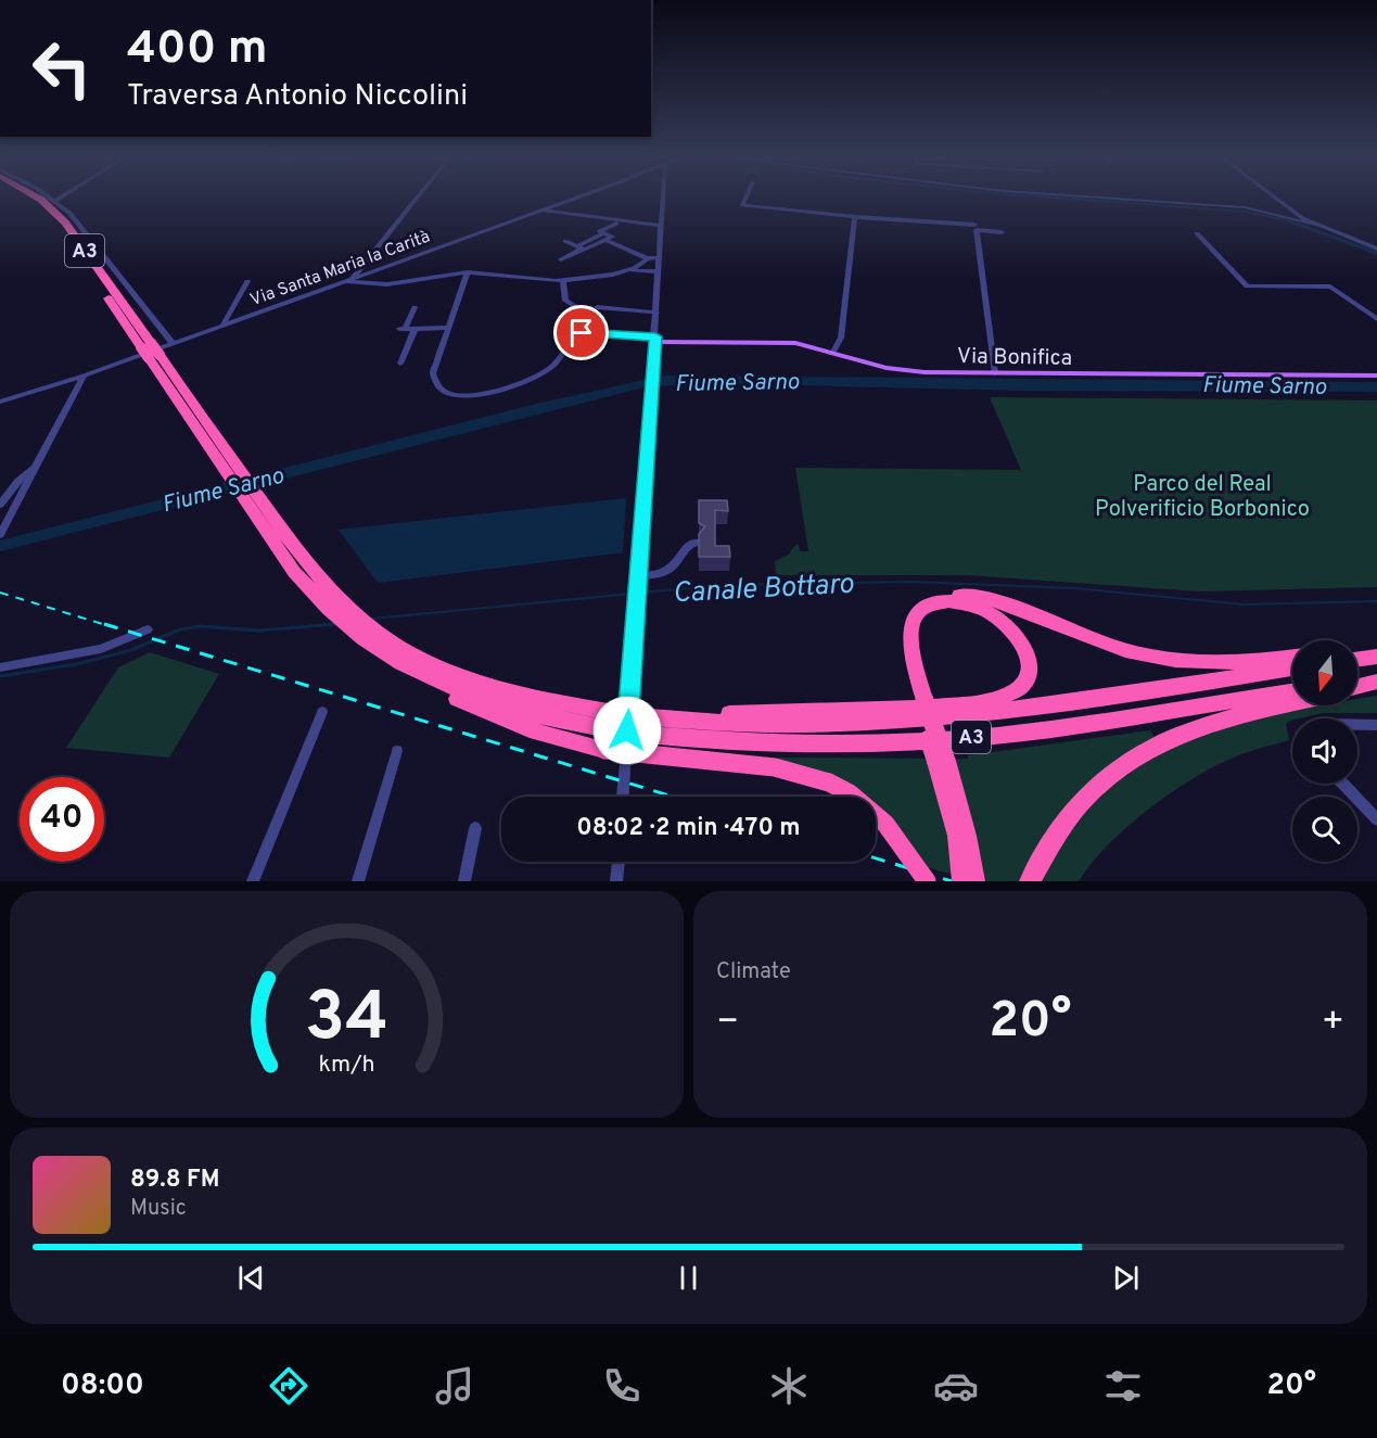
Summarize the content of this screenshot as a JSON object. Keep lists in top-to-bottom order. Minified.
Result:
{"streets":{"highway":["A3"],"main road":["Via Bonifica"],"street":["Via Santa Maria la Carità"]},"water":["Fiume Sarno","Canale Bottaro"],"parks":["Parco del Real Polverificio Borbonico"],"north":"bottom","page":{"turn":["400 m","Traversa Antonio Niccolini"],"limit":"40","trip":"08:02 · 2 min · 470 m","tile":"Climate","heat":["−","20°","+"],"song":["89.8 FM","Music"],"tabs":["08:00","20°"],"gauge":["34","km/h"]}}
